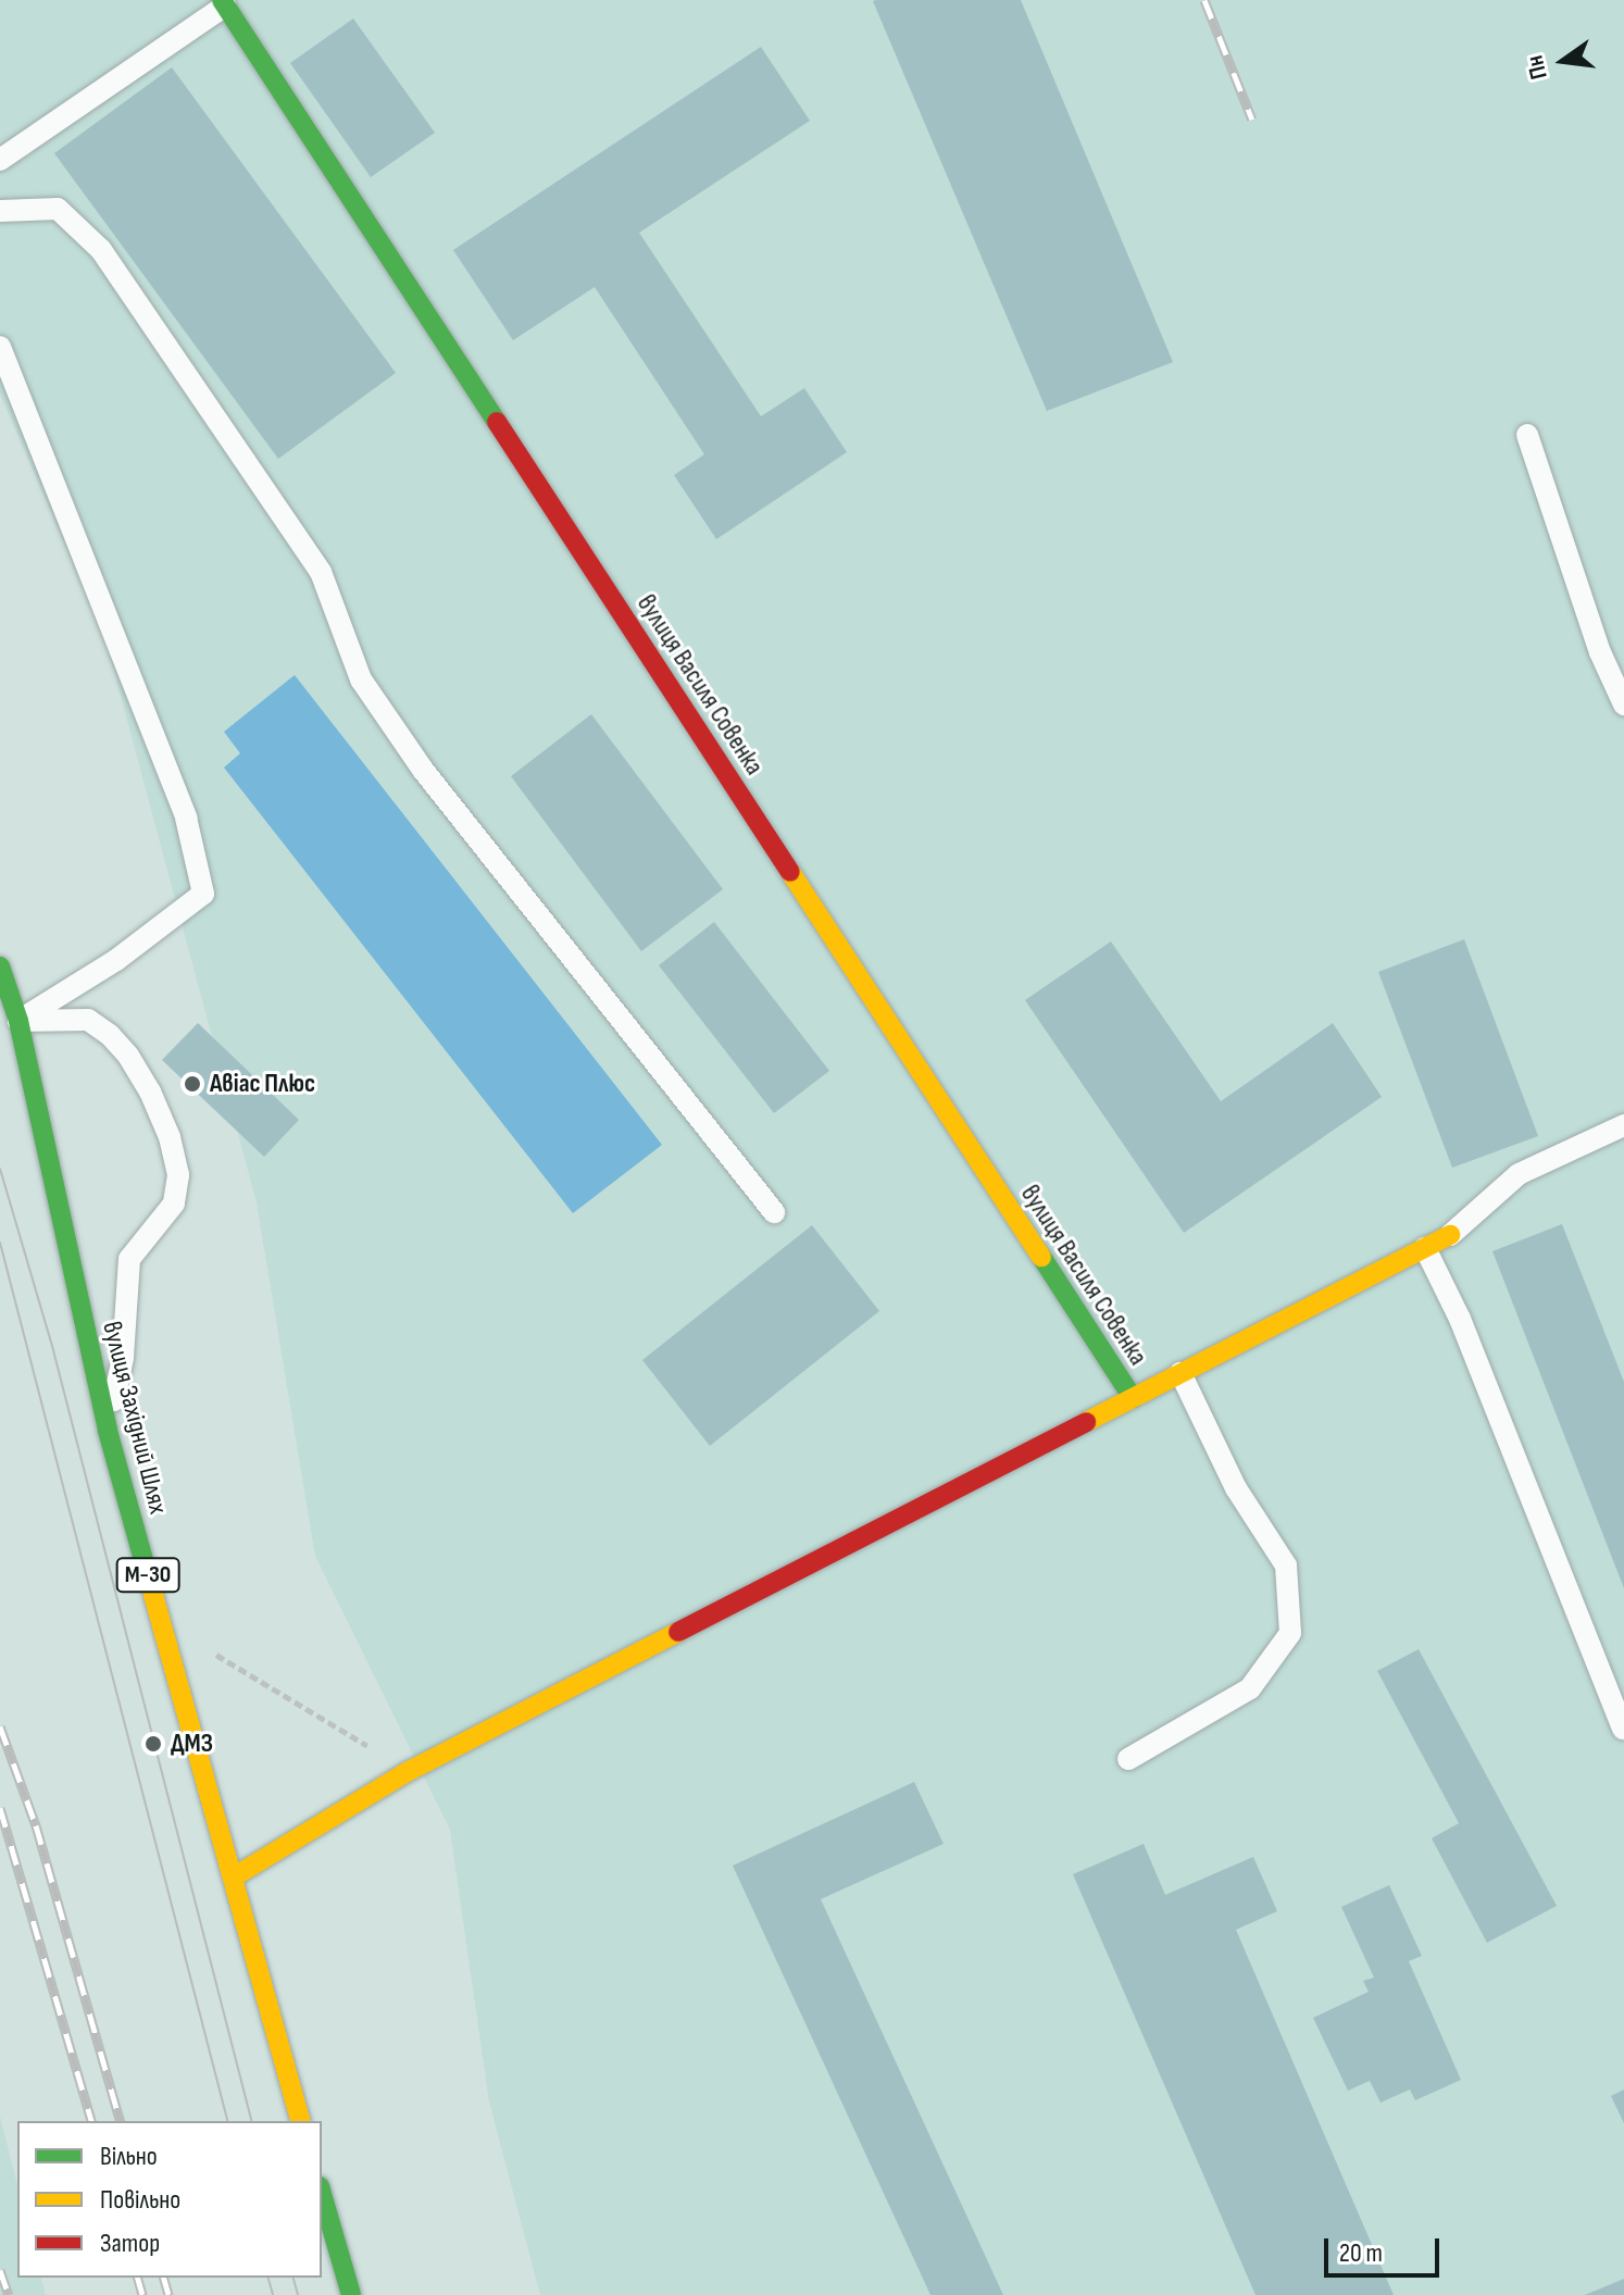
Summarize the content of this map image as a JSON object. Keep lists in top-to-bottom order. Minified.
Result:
{"streets":{"main road":["вулиця Василя Совенка","вулиця Західний Шлях","М-30"]},"crossings":[["вулиця Західний Шлях","М-30"]],"places":["Авіас Плюс","ДМЗ"],"legend":["Вільно","Повільно","Затор"],"scale_bar":"20 m","north":"left"}
